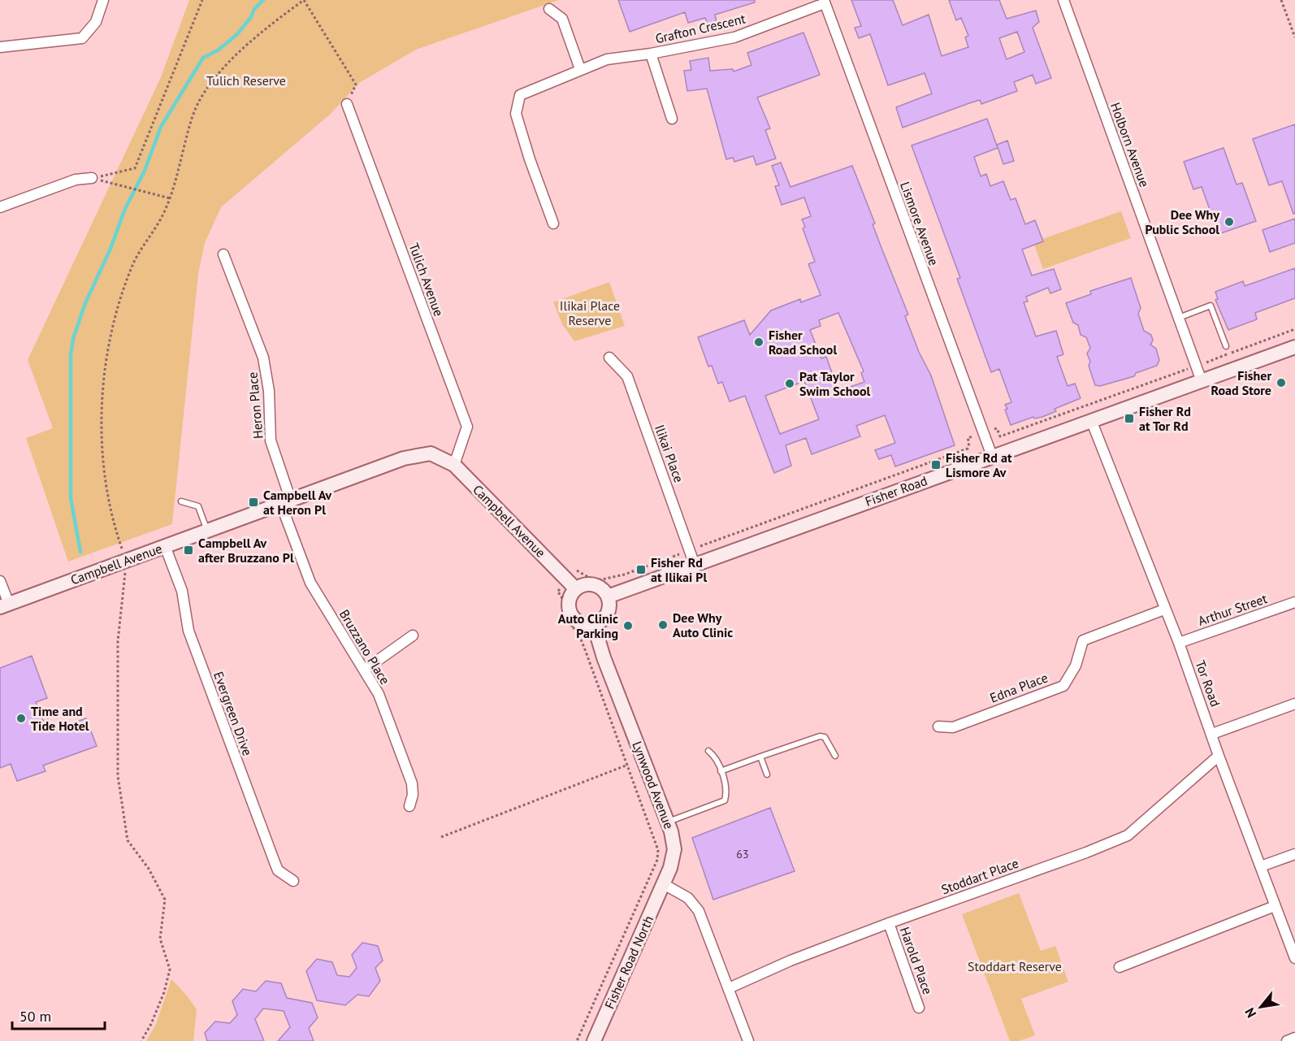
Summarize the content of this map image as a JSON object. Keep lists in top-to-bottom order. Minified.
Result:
{"streets":{"main road":["Fisher Road","Campbell Avenue","Lynwood Avenue","Fisher Road North"],"street":["Grafton Crescent","Holborn Avenue","Lismore Avenue","Tulich Avenue","Heron Place","Ilikai Place","Arthur Street","Bruzzano Place","Tor Road","Edna Place","Evergreen Drive","Stoddart Place","Harold Place"]},"crossings":[["Grafton Crescent","Lismore Avenue"],["Holborn Avenue","Fisher Road"],["Lismore Avenue","Fisher Road"],["Tulich Avenue","Campbell Avenue"],["Heron Place","Campbell Avenue"],["Heron Place","Bruzzano Place"],["Ilikai Place","Fisher Road"],["Fisher Road","Campbell Avenue"],["Fisher Road","Tor Road"],["Fisher Road","Lynwood Avenue"],["Campbell Avenue","Bruzzano Place"],["Campbell Avenue","Evergreen Drive"],["Campbell Avenue","Lynwood Avenue"],["Arthur Street","Tor Road"],["Tor Road","Edna Place"],["Tor Road","Stoddart Place"],["Lynwood Avenue","Fisher Road North"],["Stoddart Place","Harold Place"]],"parks":["Tulich Reserve","Ilikai Place Reserve","Stoddart Reserve"],"places":{"other":["Dee Why Public School","Fisher Road School","Fisher Road Store","Pat Taylor Swim School","Dee Why Auto Clinic","Auto Clinic Parking","Time and Tide Hotel"],"transit":["Fisher Rd at Tor Rd","Fisher Rd at Lismore Av","Campbell Av at Heron Pl","Campbell Av after Bruzzano Pl","Fisher Rd at Ilikai Pl"]},"house_numbers":["63"],"scale_bar":"50 m","north":"bottom left"}
